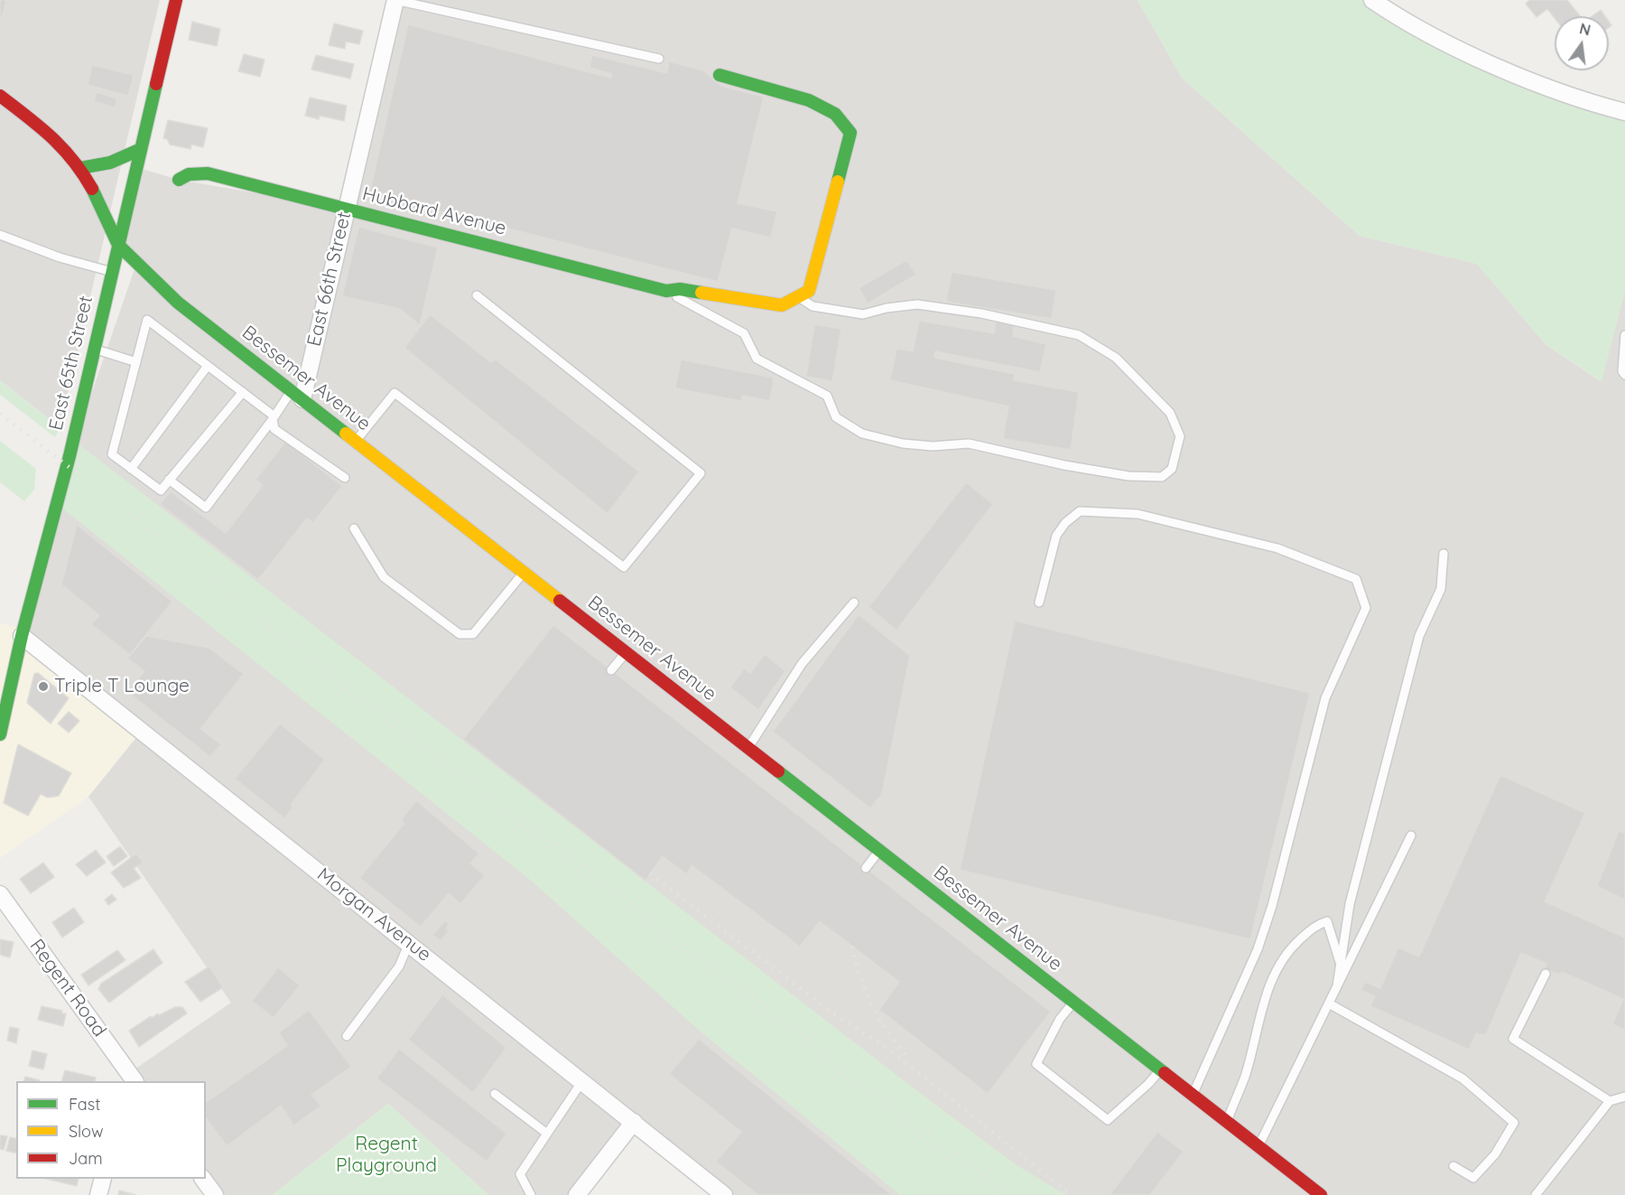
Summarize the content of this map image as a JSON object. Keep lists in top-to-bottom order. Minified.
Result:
{"streets":{"street":["Hubbard Avenue","East 66th Street","East 65th Street","Bessemer Avenue","Morgan Avenue","Regent Road"]},"crossings":[["Hubbard Avenue","East 66th Street"],["East 66th Street","Bessemer Avenue"],["East 65th Street","Bessemer Avenue"],["East 65th Street","Morgan Avenue"]],"parks":["Regent Playground"],"places":["Triple T Lounge"],"legend":["Fast","Slow","Jam"],"north":"top"}
